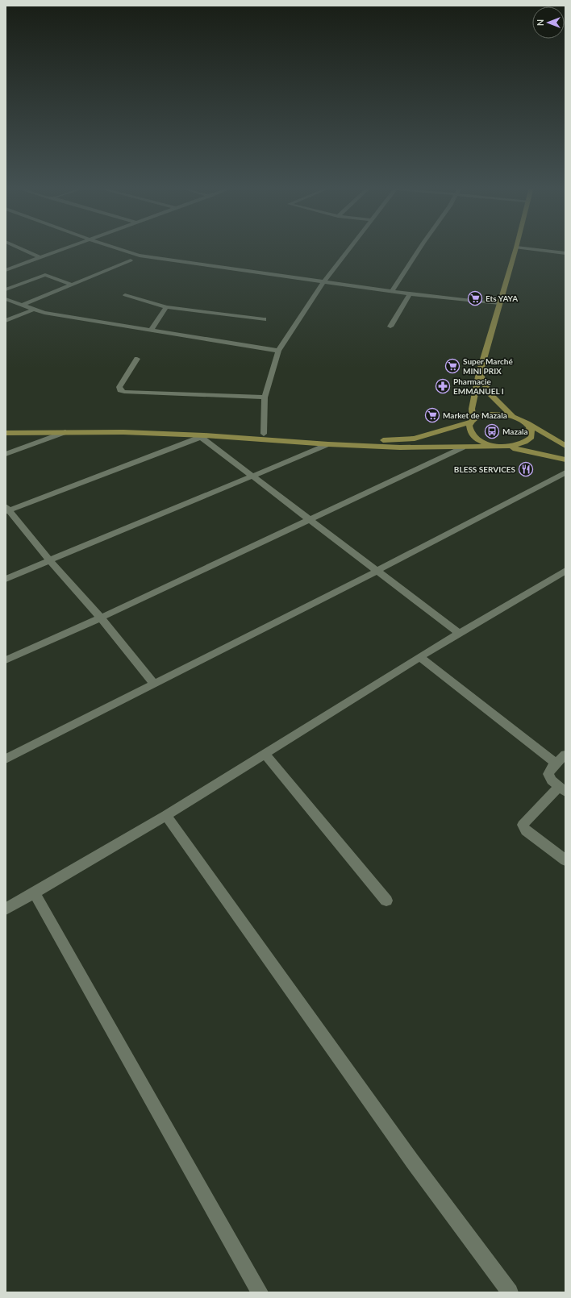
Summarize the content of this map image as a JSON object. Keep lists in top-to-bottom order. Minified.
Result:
{"places":{"supermarket":["Ets YAYA","Super Marché MINI PRIX","Market de Mazala"],"pharmacy":["Pharmacie EMMANUEL I"],"bus stop":["Mazala"],"restaurant":["BLESS SERVICES"]},"north":"left"}
